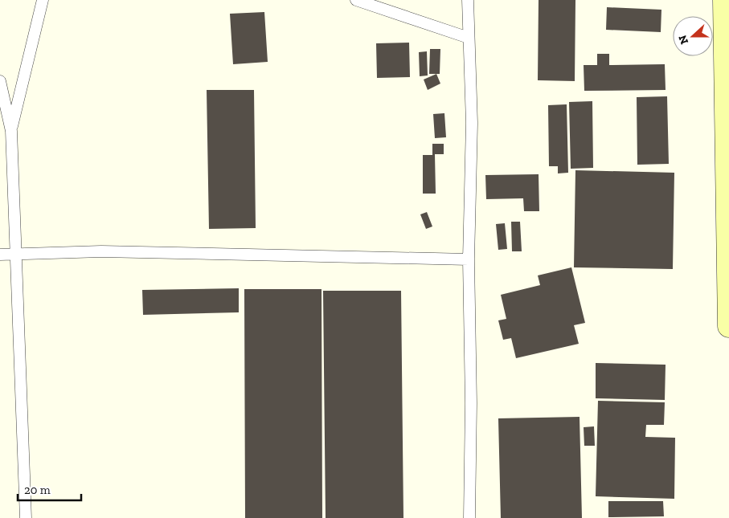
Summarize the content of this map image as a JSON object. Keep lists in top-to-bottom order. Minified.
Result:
{"scale_bar":"20 m","north":"left"}
